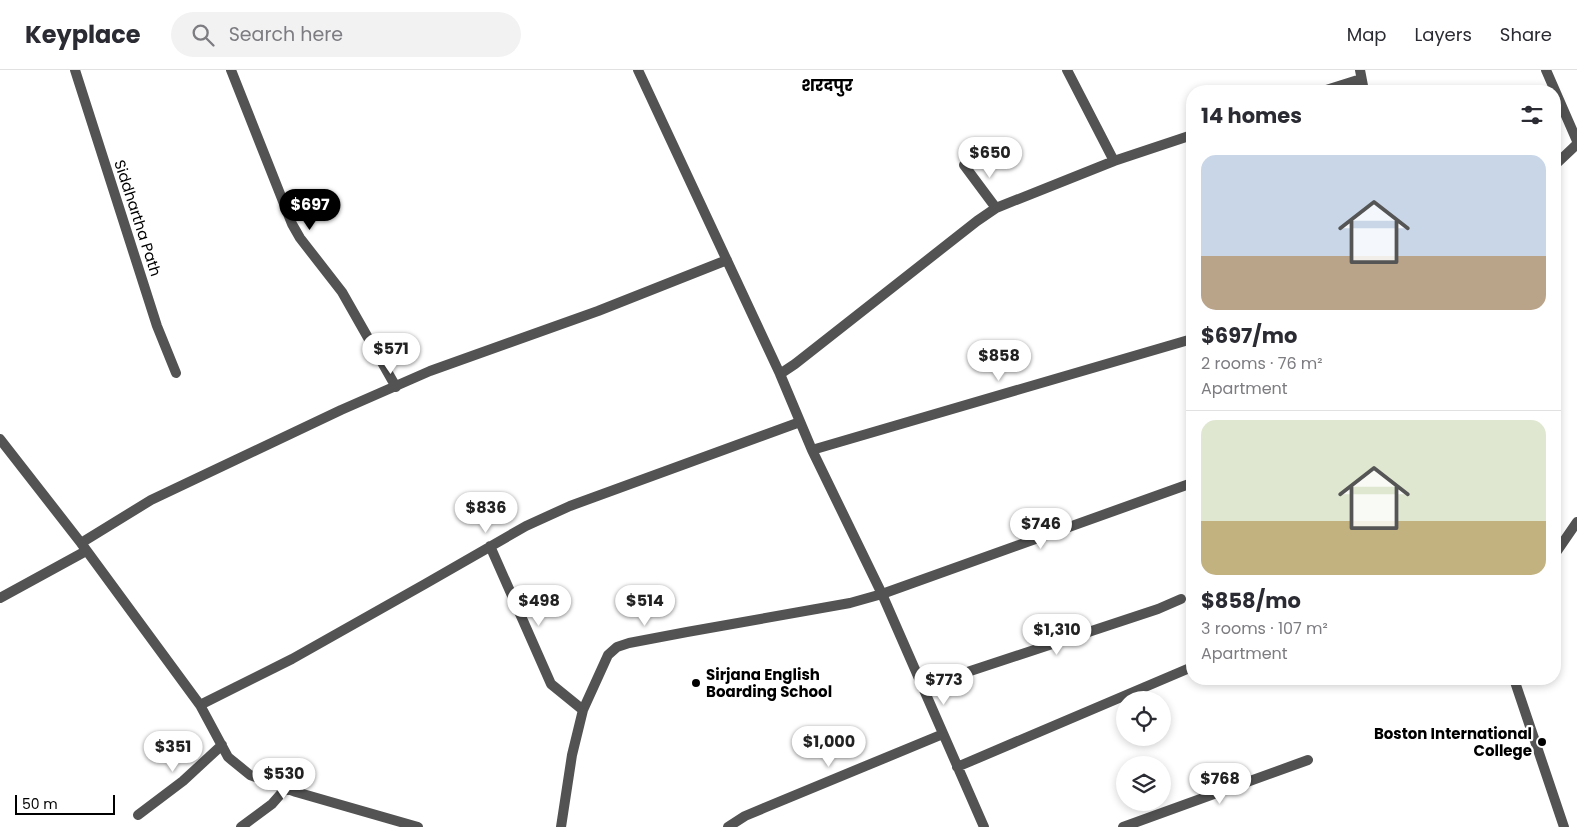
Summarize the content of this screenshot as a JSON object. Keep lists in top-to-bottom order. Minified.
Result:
{"streets":{"street":["Siddhartha Path"]},"districts":["शरदपुर"],"places":["Sirjana English Boarding School","Boston International College"],"scale_bar":"50 m","page":{"header":"Keyplace","search":"Search here","nav":["Map","Layers","Share"],"heading":"14 homes","price":["$650","$697","$571","$858","$836","$746","$498","$514","$1,310","$773","$1,000","$351","$530","$768"],"list":[{"name":"$697/mo","note":"2 rooms · 76 m² · Apartment"},{"name":"$858/mo","note":"3 rooms · 107 m² · Apartment"}],"scale":"50 m"}}
